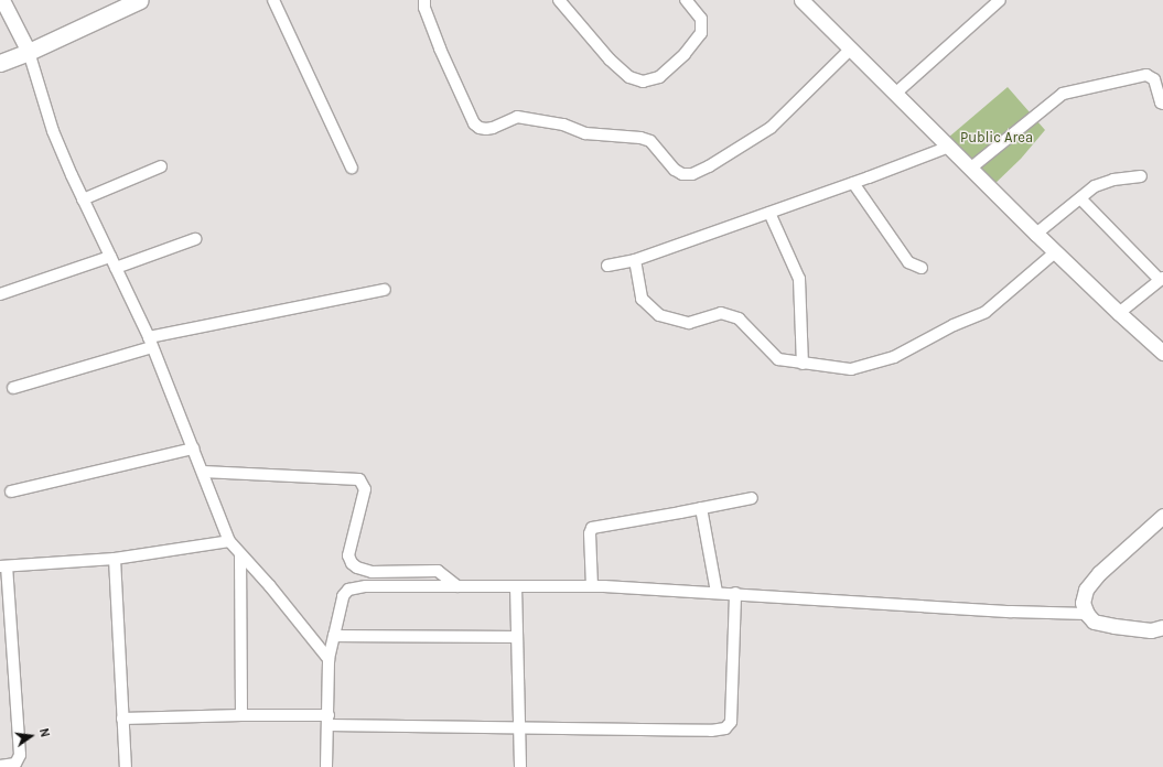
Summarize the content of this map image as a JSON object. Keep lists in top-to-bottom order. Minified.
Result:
{"parks":["Public Area"],"north":"right"}
